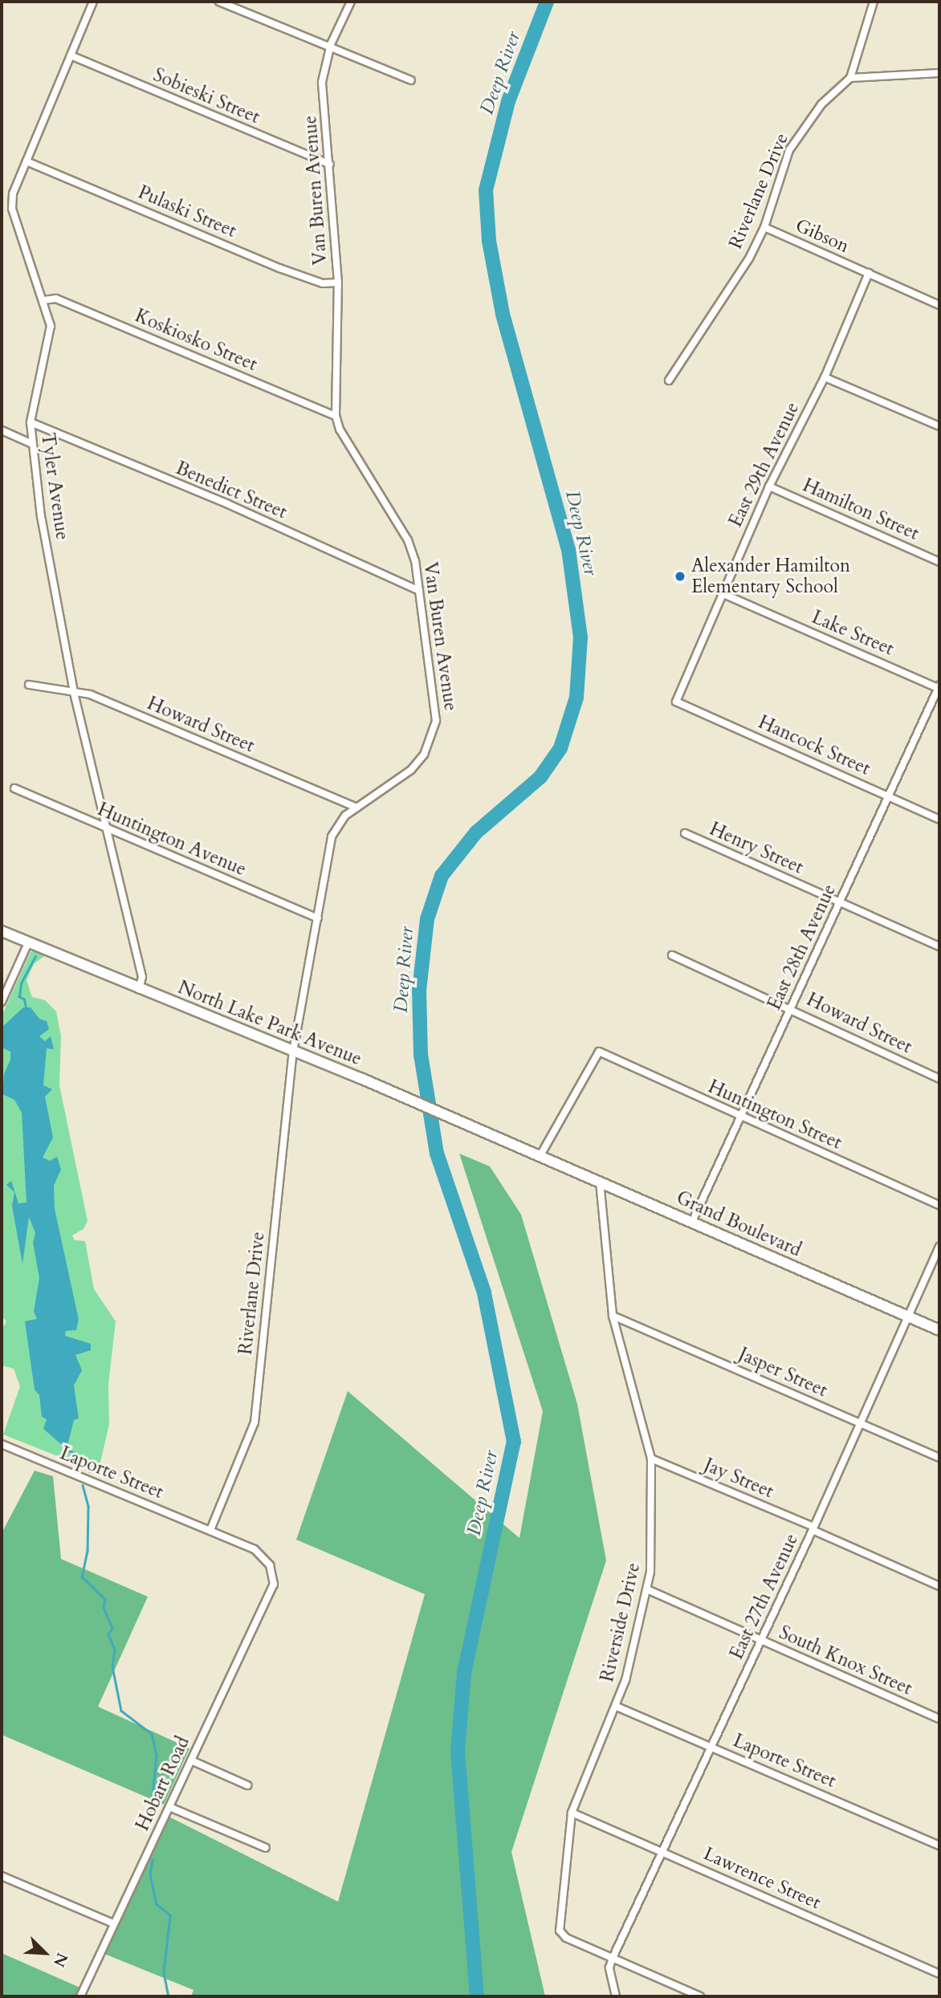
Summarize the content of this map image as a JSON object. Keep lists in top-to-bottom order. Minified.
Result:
{"streets":{"street":["Sobieski Street","Van Buren Avenue","Riverlane Drive","Pulaski Street","Gibson","Koskiosko Street","East 29th Avenue","Tyler Avenue","Benedict Street","Hamilton Street","Lake Street","Howard Street","Hancock Street","Huntington Avenue","Henry Street","East 28th Avenue","North Lake Park Avenue","Huntington Street","Grand Boulevard","Jasper Street","Laporte Street","Jay Street","East 27th Avenue","Riverside Drive","South Knox Street","Hobart Road","Lawrence Street"]},"crossings":[["Sobieski Street","Van Buren Avenue"],["Sobieski Street","Tyler Avenue"],["Van Buren Avenue","Riverlane Drive"],["Van Buren Avenue","Pulaski Street"],["Van Buren Avenue","Koskiosko Street"],["Van Buren Avenue","Benedict Street"],["Van Buren Avenue","Howard Street"],["Van Buren Avenue","Huntington Avenue"],["Van Buren Avenue","North Lake Park Avenue"],["Riverlane Drive","Gibson"],["Riverlane Drive","North Lake Park Avenue"],["Riverlane Drive","Laporte Street"],["Pulaski Street","Tyler Avenue"],["Gibson","East 29th Avenue"],["Koskiosko Street","Tyler Avenue"],["East 29th Avenue","Hamilton Street"],["East 29th Avenue","Lake Street"],["East 29th Avenue","Hancock Street"],["Tyler Avenue","Benedict Street"],["Tyler Avenue","Howard Street"],["Tyler Avenue","Huntington Avenue"],["Tyler Avenue","North Lake Park Avenue"],["Lake Street","East 28th Avenue"],["Howard Street","East 28th Avenue"],["Hancock Street","East 28th Avenue"],["Henry Street","East 28th Avenue"],["East 28th Avenue","Huntington Street"],["East 28th Avenue","Grand Boulevard"],["North Lake Park Avenue","Grand Boulevard"],["Huntington Street","Grand Boulevard"],["Grand Boulevard","East 27th Avenue"],["Grand Boulevard","Riverside Drive"],["Jasper Street","East 27th Avenue"],["Jasper Street","Riverside Drive"],["Laporte Street","East 27th Avenue"],["Laporte Street","Riverside Drive"],["Laporte Street","Hobart Road"],["Jay Street","East 27th Avenue"],["Jay Street","Riverside Drive"],["East 27th Avenue","Riverside Drive"],["East 27th Avenue","South Knox Street"],["East 27th Avenue","Lawrence Street"],["Riverside Drive","South Knox Street"],["Riverside Drive","Lawrence Street"]],"water":["Deep River"],"places":["Alexander Hamilton Elementary School"],"north":"bottom right"}
